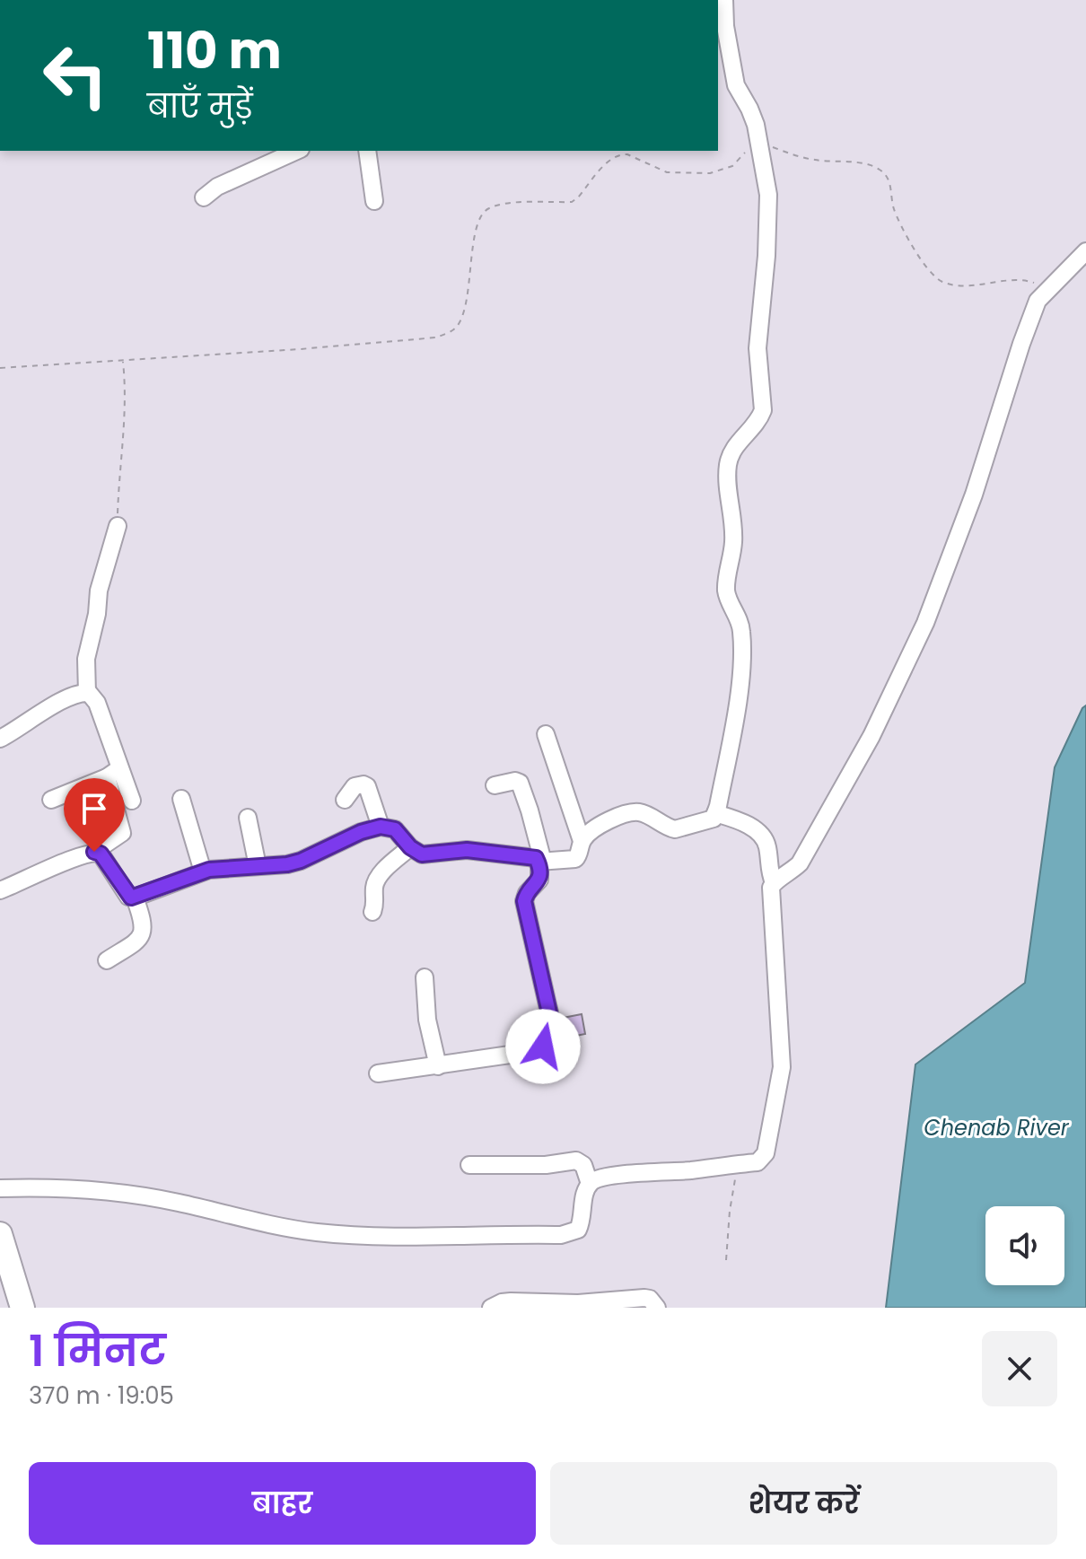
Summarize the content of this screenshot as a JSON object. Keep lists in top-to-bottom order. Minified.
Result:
{"water":["Chenab River"],"page":{"turn":["110 m","बाएँ मुड़ें"],"heading":["1 मिनट","370 m · 19:05"],"buttons":["बाहर","शेयर करें"]}}
